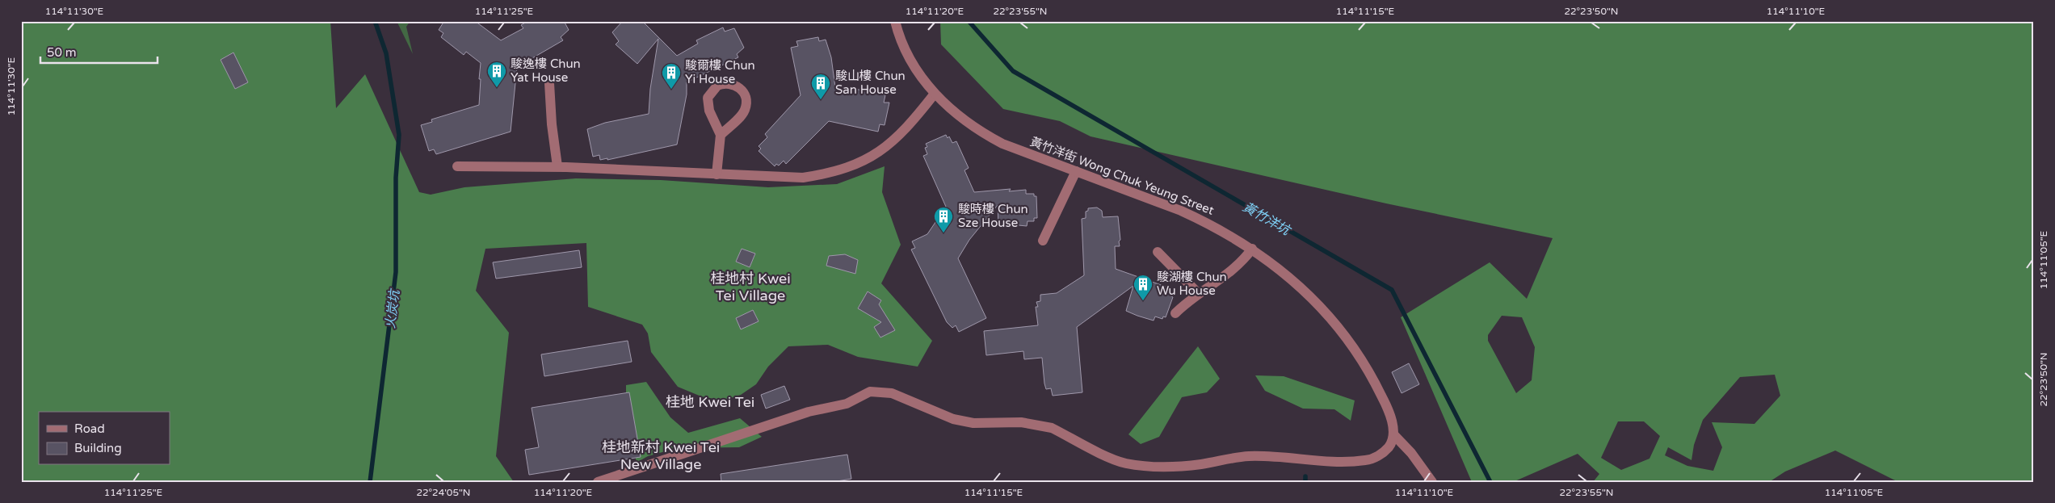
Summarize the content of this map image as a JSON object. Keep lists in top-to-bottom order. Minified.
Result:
{"streets":{"street":["黃竹洋街 Wong Chuk Yeung Street"]},"districts":["桂地村 Kwei Tei Village","桂地 Kwei Tei","桂地新村 Kwei Tei New Village"],"water":["黃竹洋坑","火炭坑"],"places":{"building":["駿逸樓 Chun Yat House","駿爾樓 Chun Yi House","駿山樓 Chun San House","駿時樓 Chun Sze House","駿湖樓 Chun Wu House"]},"legend":["Road","Building"],"scale_bar":"50 m","coordinates":["114°11'30\"E","114°11'25\"E","114°11'20\"E","22°23'55\"N","114°11'15\"E","22°23'50\"N","114°11'10\"E","114°11'05\"E","22°24'05\"N"]}
